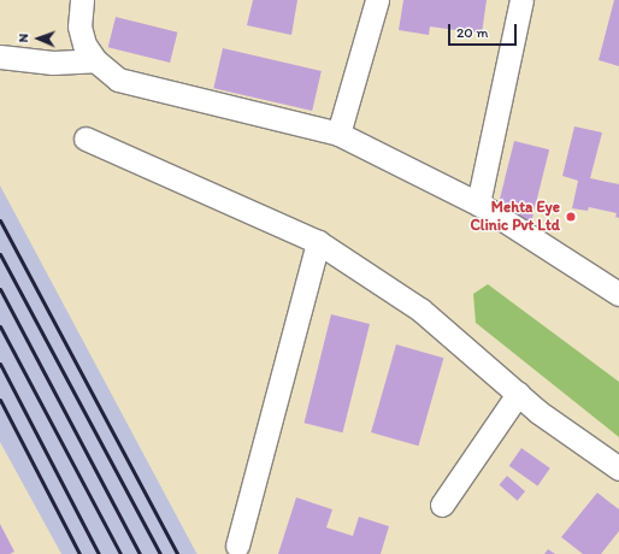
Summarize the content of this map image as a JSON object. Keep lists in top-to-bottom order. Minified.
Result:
{"places":["Mehta Eye Clinic Pvt Ltd"],"scale_bar":"20 m","north":"left"}
